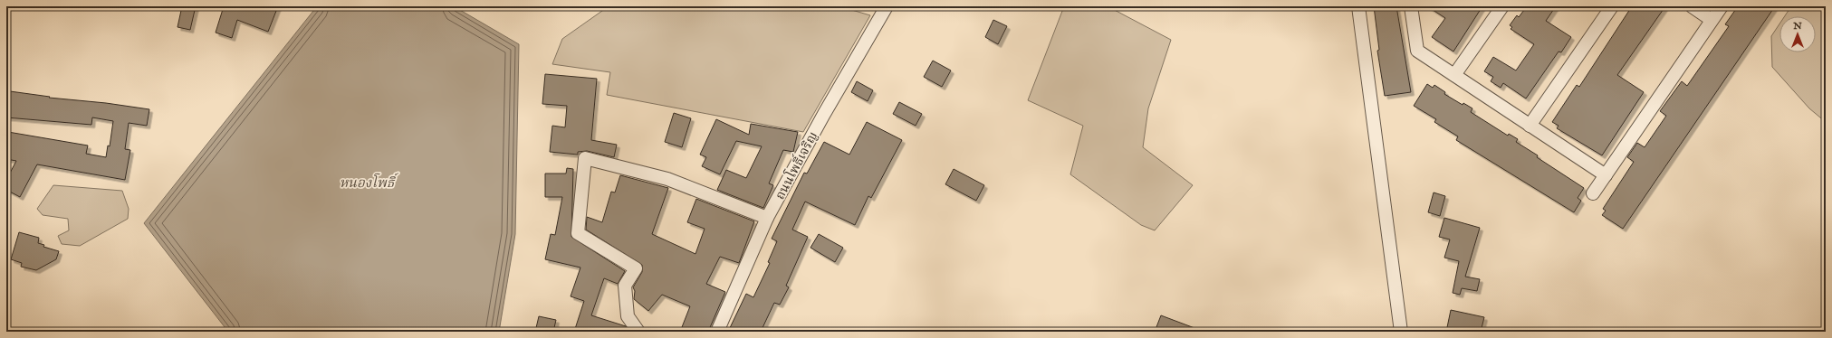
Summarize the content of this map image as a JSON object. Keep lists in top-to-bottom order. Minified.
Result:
{"streets":{"street":["ถนนโพธิ์เจริญ"]},"water":["หนองโพธิ์"],"north":"top"}
